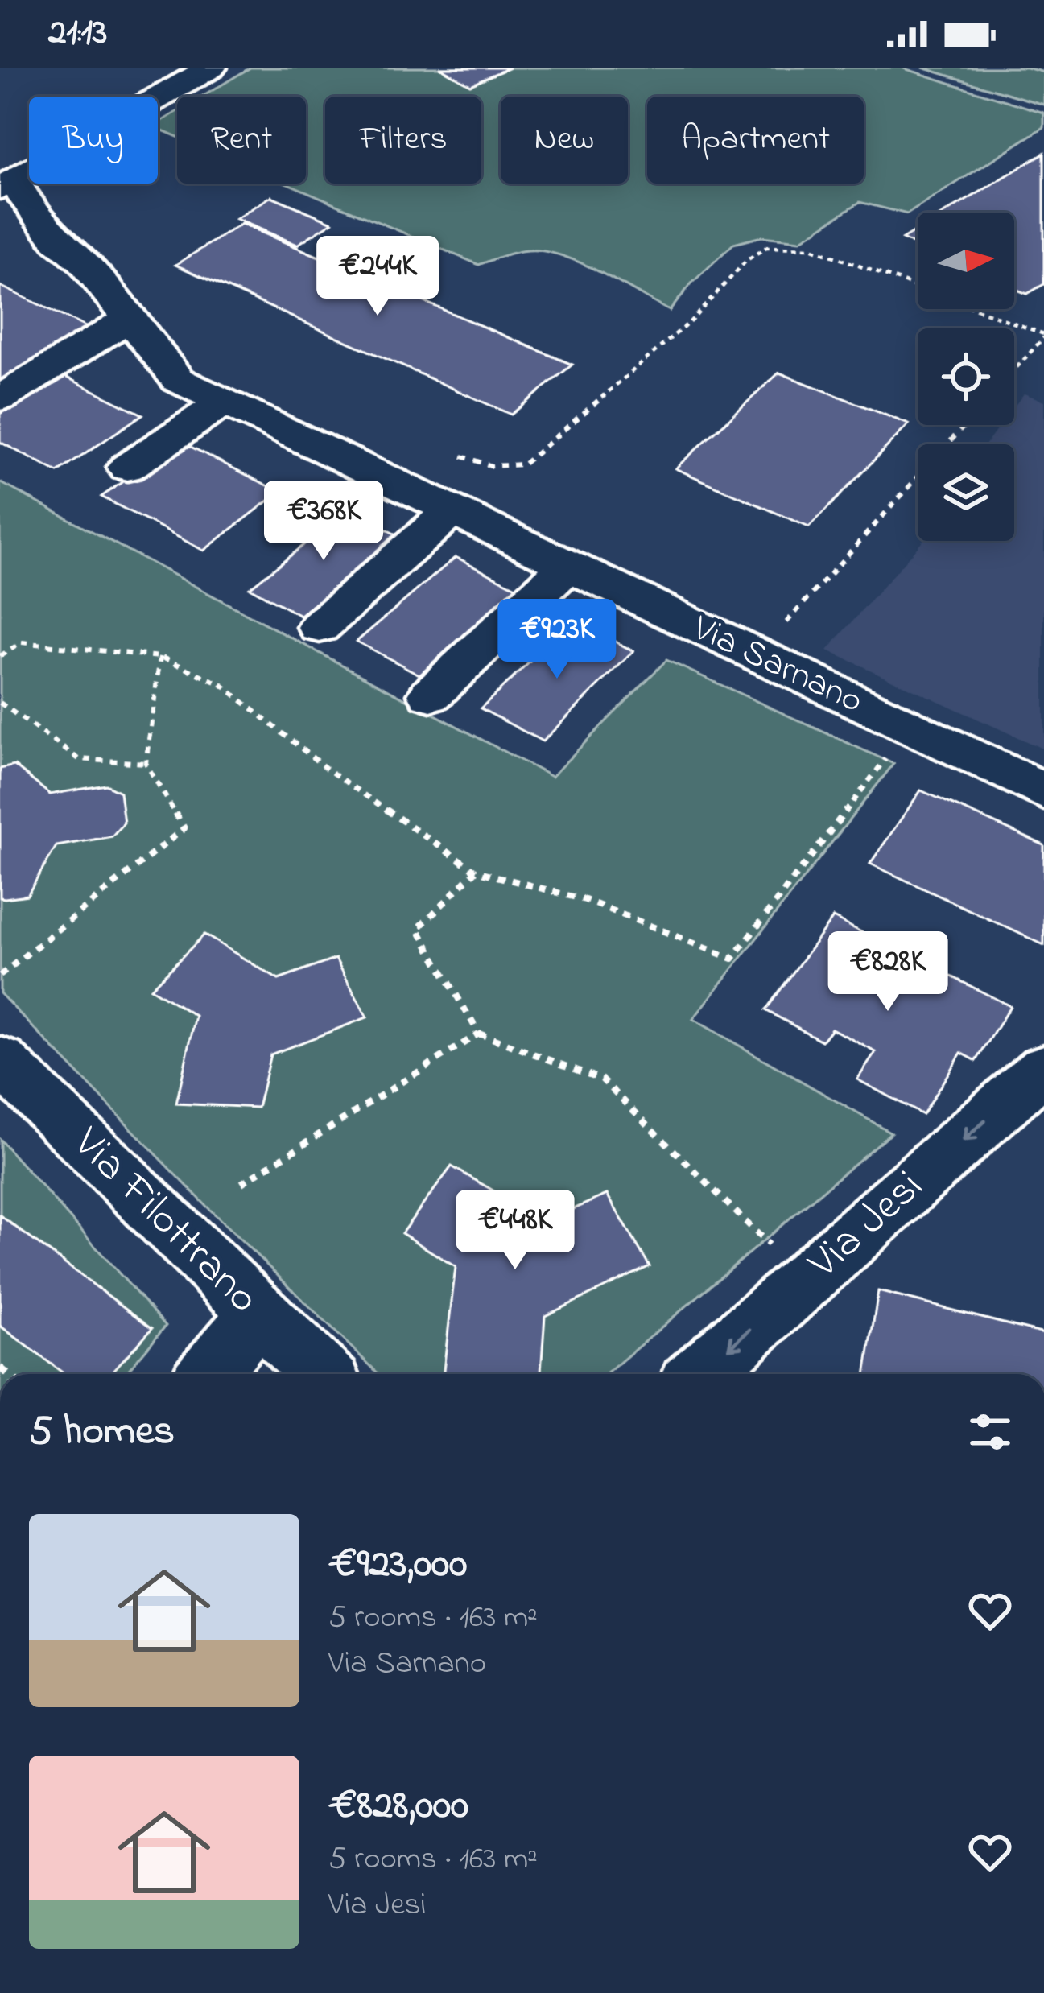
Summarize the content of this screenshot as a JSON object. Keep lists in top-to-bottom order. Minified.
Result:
{"streets":{"street":["Via Sarnano","Via Filottrano","Via Jesi"]},"one_way":["Via Jesi"],"north":"right","page":{"status":"21:13","chip":["Buy","Rent","Filters","New","Apartment"],"price":["€244K","€368K","€923K","€828K","€448K"],"heading":"5 homes","list":[{"name":"€923,000","note":"5 rooms · 163 m² · Via Sarnano"},{"name":"€828,000","note":"5 rooms · 163 m² · Via Jesi"}]}}
